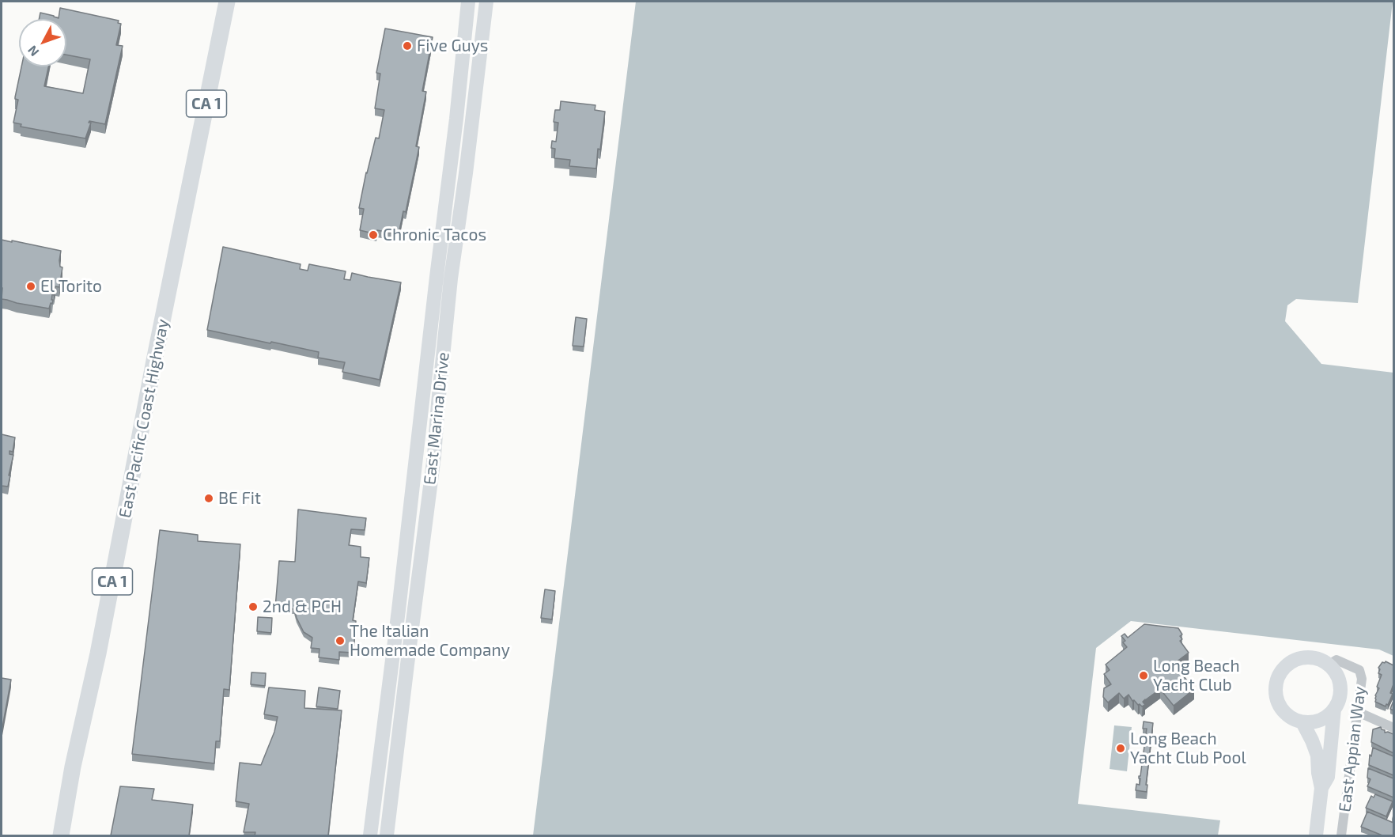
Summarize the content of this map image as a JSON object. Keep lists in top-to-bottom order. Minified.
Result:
{"streets":{"highway":["CA 1","East Pacific Coast Highway"],"main road":["East Marina Drive","East Appian Way"]},"places":["Five Guys","Chronic Tacos","El Torito","BE Fit","2nd & PCH","The Italian Homemade Company","Long Beach Yacht Club","Long Beach Yacht Club Pool"],"north":"bottom left"}
